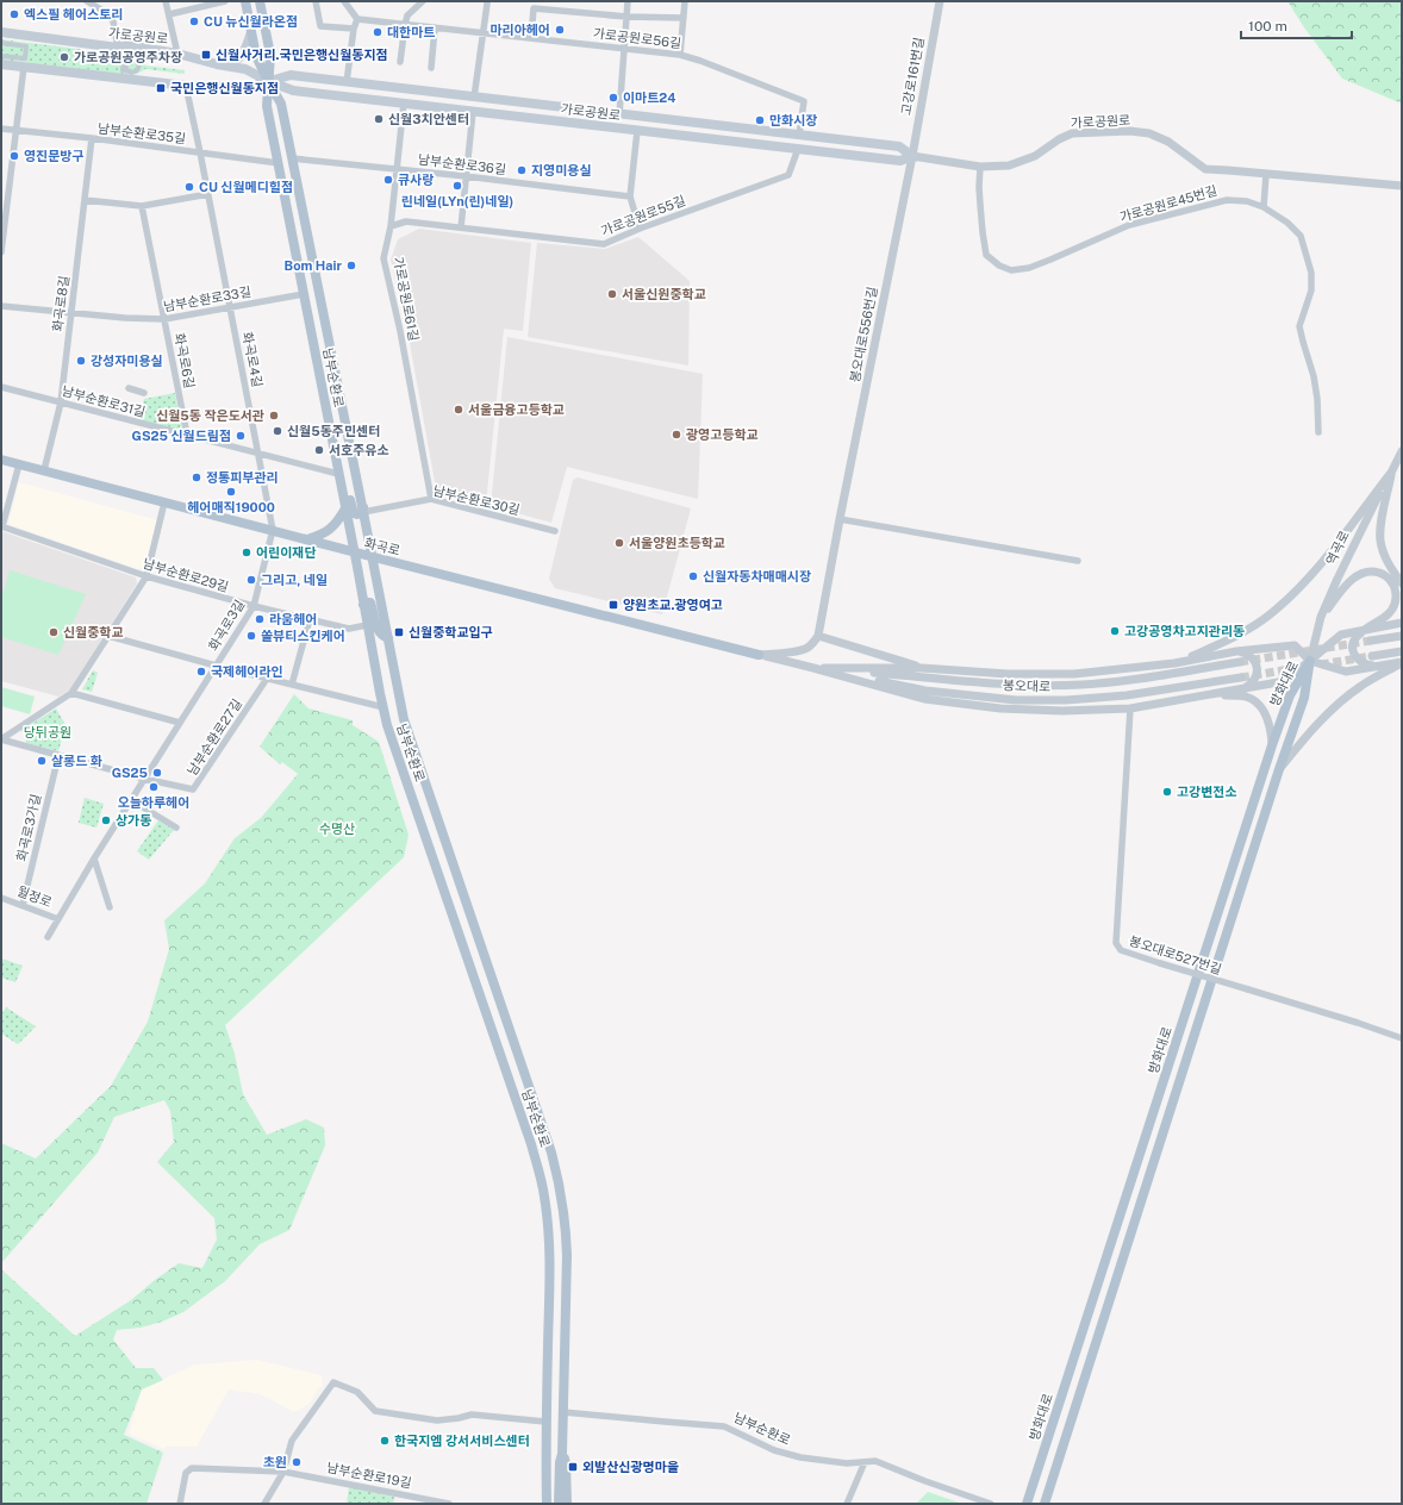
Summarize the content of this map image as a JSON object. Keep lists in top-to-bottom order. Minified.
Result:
{"streets":{"main road":["가로공원로","남부순환로","화곡로","방화대로"],"street":["가로공원로56길","고강로161번길","남부순환로35길","남부순환로36길","가로공원로45번길","가로공원로55길","남부순환로33길","가로공원로61길","화곡로8길","봉오대로556번길","화곡로4길","화곡로6길","남부순환로31길","남부순환로30길","역곡로","남부순환로29길","화곡로3길","봉오대로","남부순환로27길","화곡로3가길","월정로","봉오대로527번길","남부순환로19길"]},"crossings":[["가로공원로","가로공원로56길"],["가로공원로","고강로161번길"],["가로공원로","가로공원로45번길"],["가로공원로","가로공원로55길"],["가로공원로","가로공원로61길"],["가로공원로","봉오대로556번길"],["가로공원로","화곡로4길"],["가로공원로","남부순환로"],["고강로161번길","봉오대로556번길"],["남부순환로35길","화곡로8길"],["남부순환로35길","화곡로4길"],["남부순환로35길","남부순환로"],["남부순환로36길","가로공원로61길"],["남부순환로36길","남부순환로"],["가로공원로55길","가로공원로61길"],["남부순환로33길","화곡로8길"],["남부순환로33길","화곡로4길"],["남부순환로33길","화곡로6길"],["남부순환로33길","남부순환로"],["가로공원로61길","남부순환로30길"],["화곡로8길","남부순환로31길"],["화곡로8길","화곡로"],["화곡로4길","남부순환로31길"],["화곡로4길","화곡로"],["화곡로4길","화곡로3길"],["화곡로6길","남부순환로31길"],["남부순환로","남부순환로31길"],["남부순환로","남부순환로30길"],["남부순환로","화곡로"],["남부순환로","남부순환로29길"],["화곡로","화곡로3길"],["화곡로","봉오대로"],["역곡로","방화대로"],["남부순환로29길","화곡로3길"],["화곡로3길","남부순환로27길"],["화곡로3길","월정로"],["화곡로3가길","월정로"]],"parks":["당뒤공원","수명산"],"places":{"other":["엑스필 헤어스토리","CU 뉴신월라온점","마리아헤어","대한마트","가로공원공영주차장","이마트24","신월3치안센터","만화시장","영진문방구","지영미용실","큐사랑","린네일(LYn(린)네일)","CU 신월메디힐점","Bom Hair","서울신원중학교","강성자미용실","서울금융고등학교","신월5동 작은도서관","신월5동주민센터","광영고등학교","GS25 신월드림점","서호주유소","정통피부관리","헤어매직19000","서울양원초등학교","어린이재단","신월자동차매매시장","그리고, 네일","라움헤어","고강공영차고지관리동","신월중학교","쏠뷰티스킨케어","국제헤어라인","살롱드 화","GS25","오늘하루헤어","고강변전소","상가동","한국지엠 강서서비스센터","초원"],"transit":["신월사거리.국민은행신월동지점","국민은행신월동지점","양원초교.광영여고","신월중학교입구","외발산신광명마을"]},"scale_bar":"100 m"}
